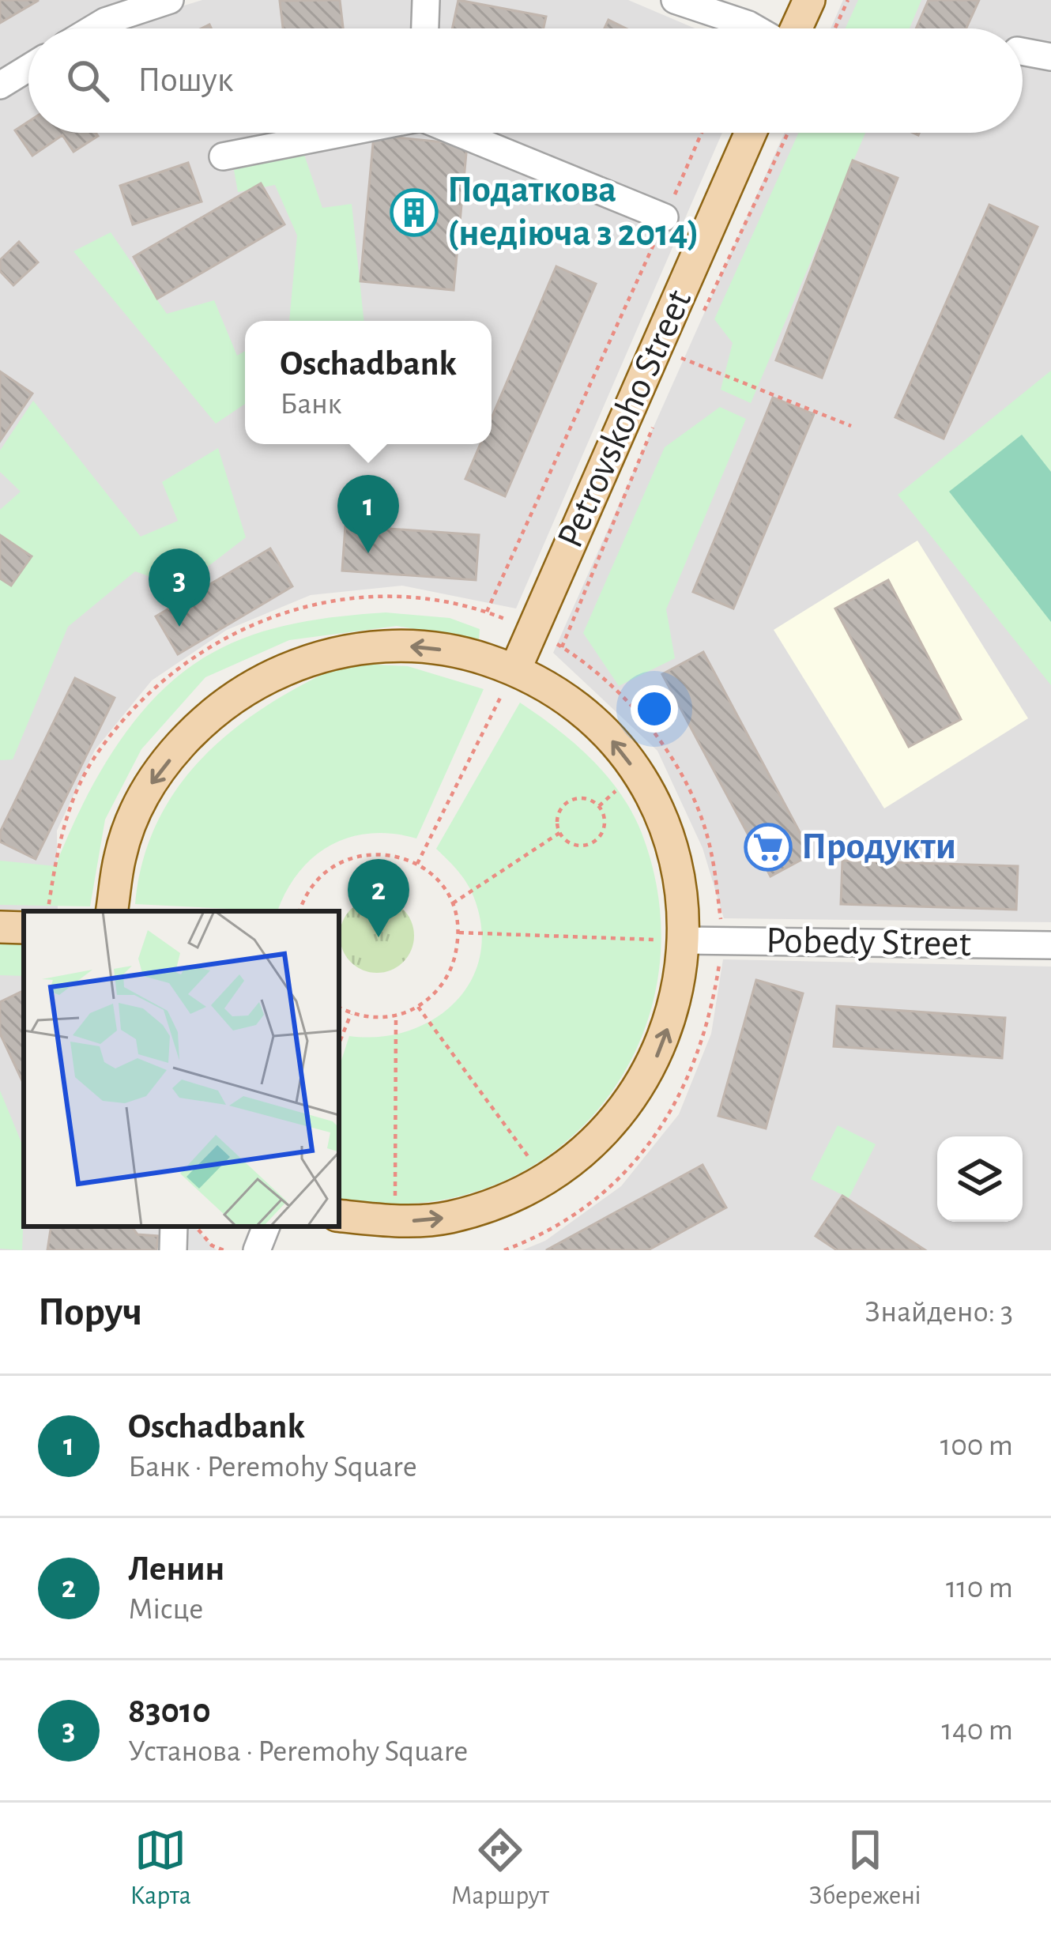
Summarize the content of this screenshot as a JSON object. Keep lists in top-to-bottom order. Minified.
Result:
{"streets":{"main road":["Petrovskoho Street"],"street":["Pobedy Street"]},"places":{"building":["Податкова (недіюча з 2014)"],"supermarket":["Продукти"]},"page":{"search":"Пошук","popup":["Oschadbank","Банк"],"pins":["1","3","2"],"heading":["Поруч","Знайдено: 3"],"list":[{"mark":"1","name":"Oschadbank","note":"Банк · Peremohy Square","value":"100 m"},{"mark":"2","name":"Ленин","note":"Місце","value":"110 m"},{"mark":"3","name":"83010","note":"Установа · Peremohy Square","value":"140 m"}],"nav":["Карта","Маршрут","Збережені"]}}
